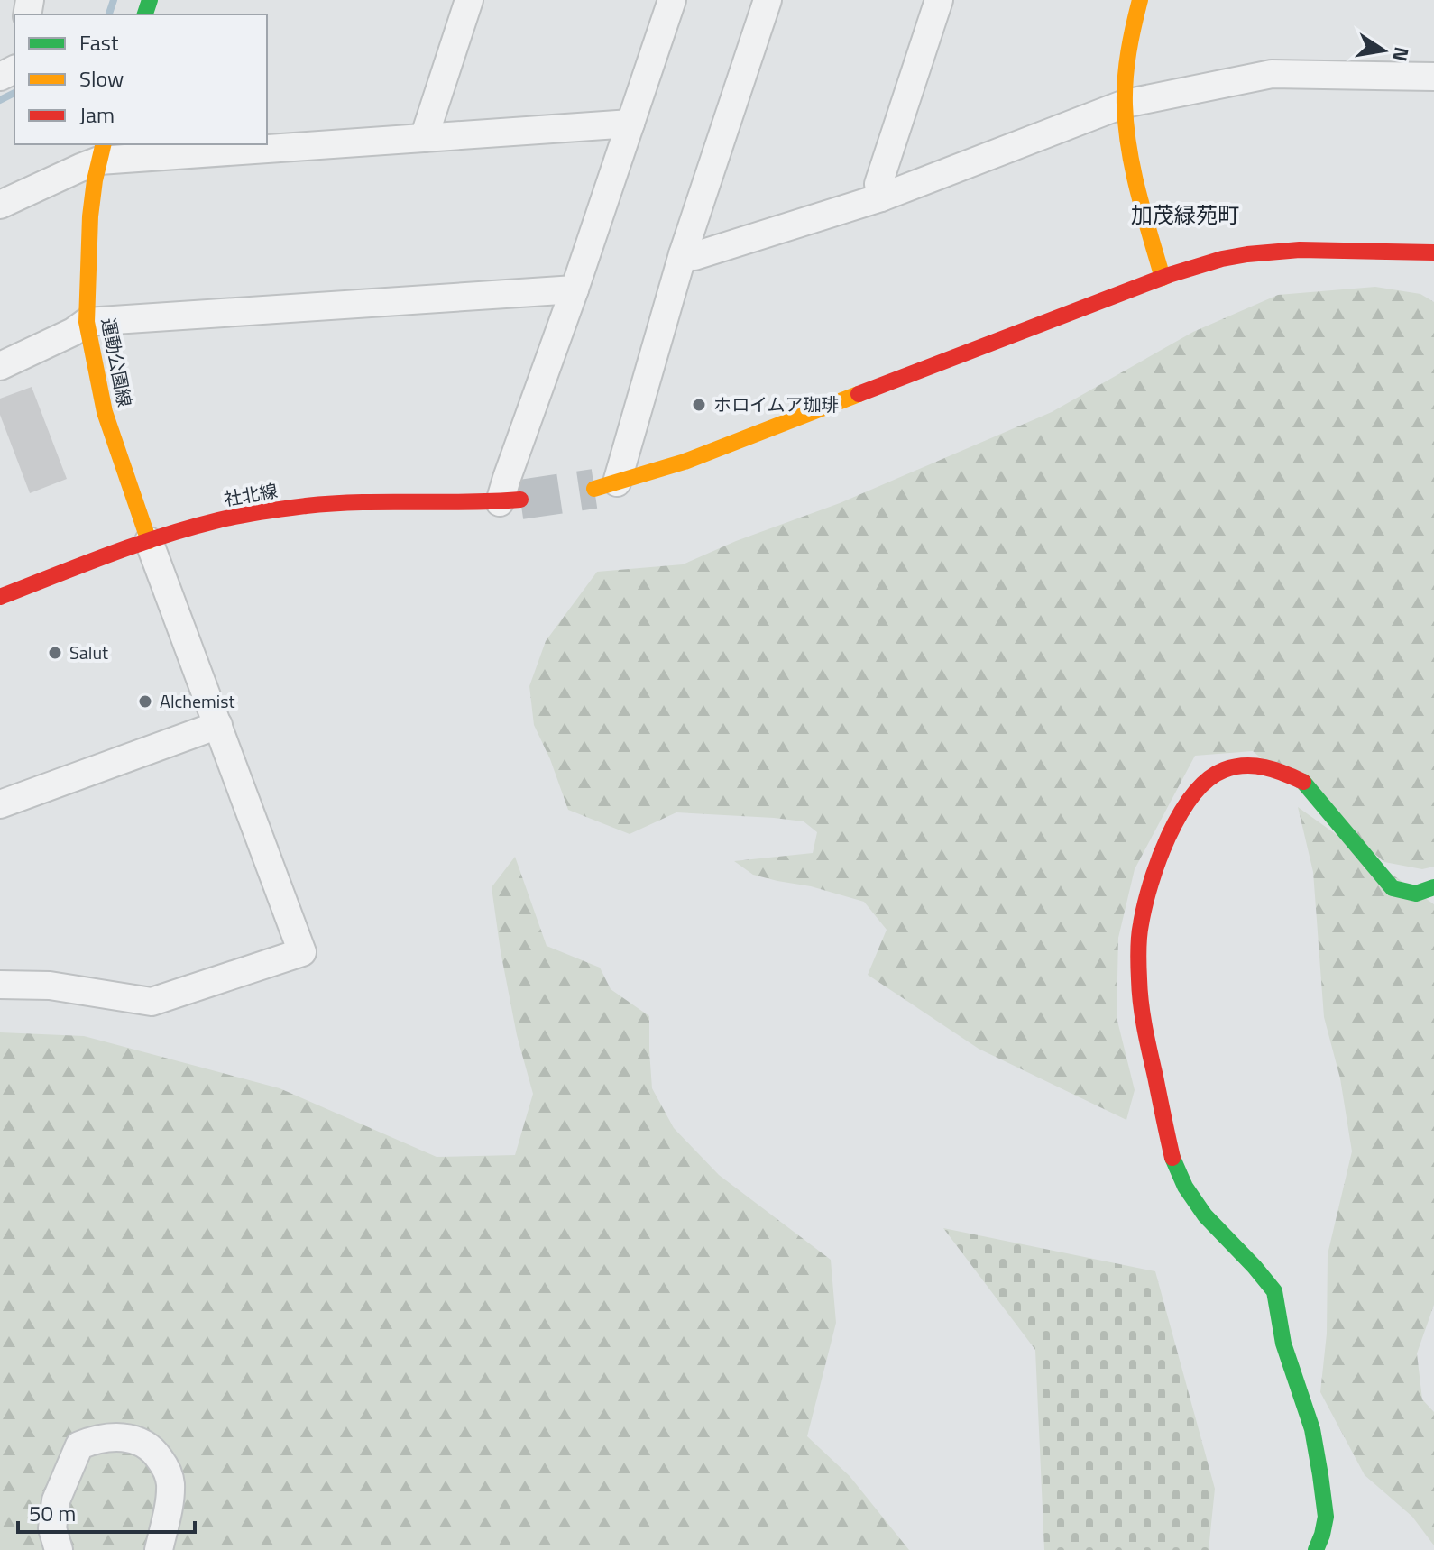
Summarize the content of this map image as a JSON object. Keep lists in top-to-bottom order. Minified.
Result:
{"streets":{"street":["運動公園線","社北線"]},"crossings":[["運動公園線","社北線"]],"districts":["加茂緑苑町"],"places":["ホロイムア珈琲","Salut","Alchemist"],"legend":["Fast","Slow","Jam"],"scale_bar":"50 m","north":"right"}
